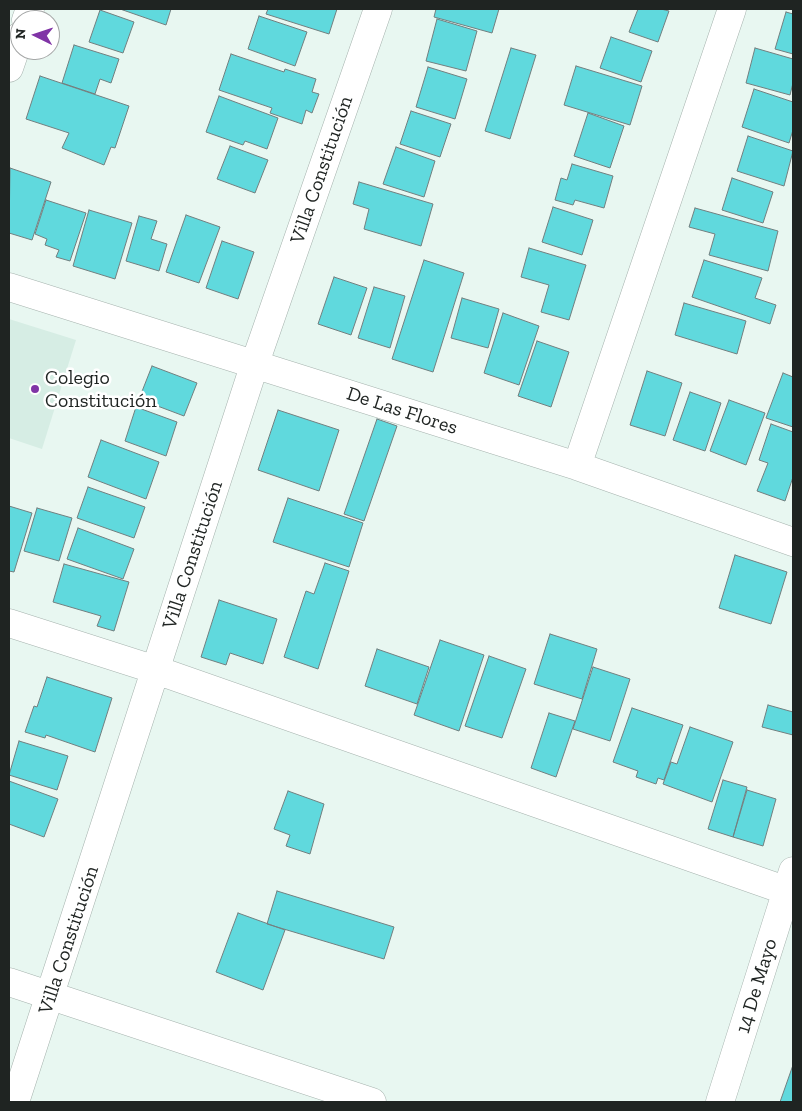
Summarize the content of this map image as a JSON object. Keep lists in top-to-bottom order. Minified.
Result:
{"streets":{"street":["Villa Constitución","De Las Flores","14 De Mayo"]},"crossings":[["Villa Constitución","De Las Flores"]],"places":["Colegio Constitución"],"north":"left"}
